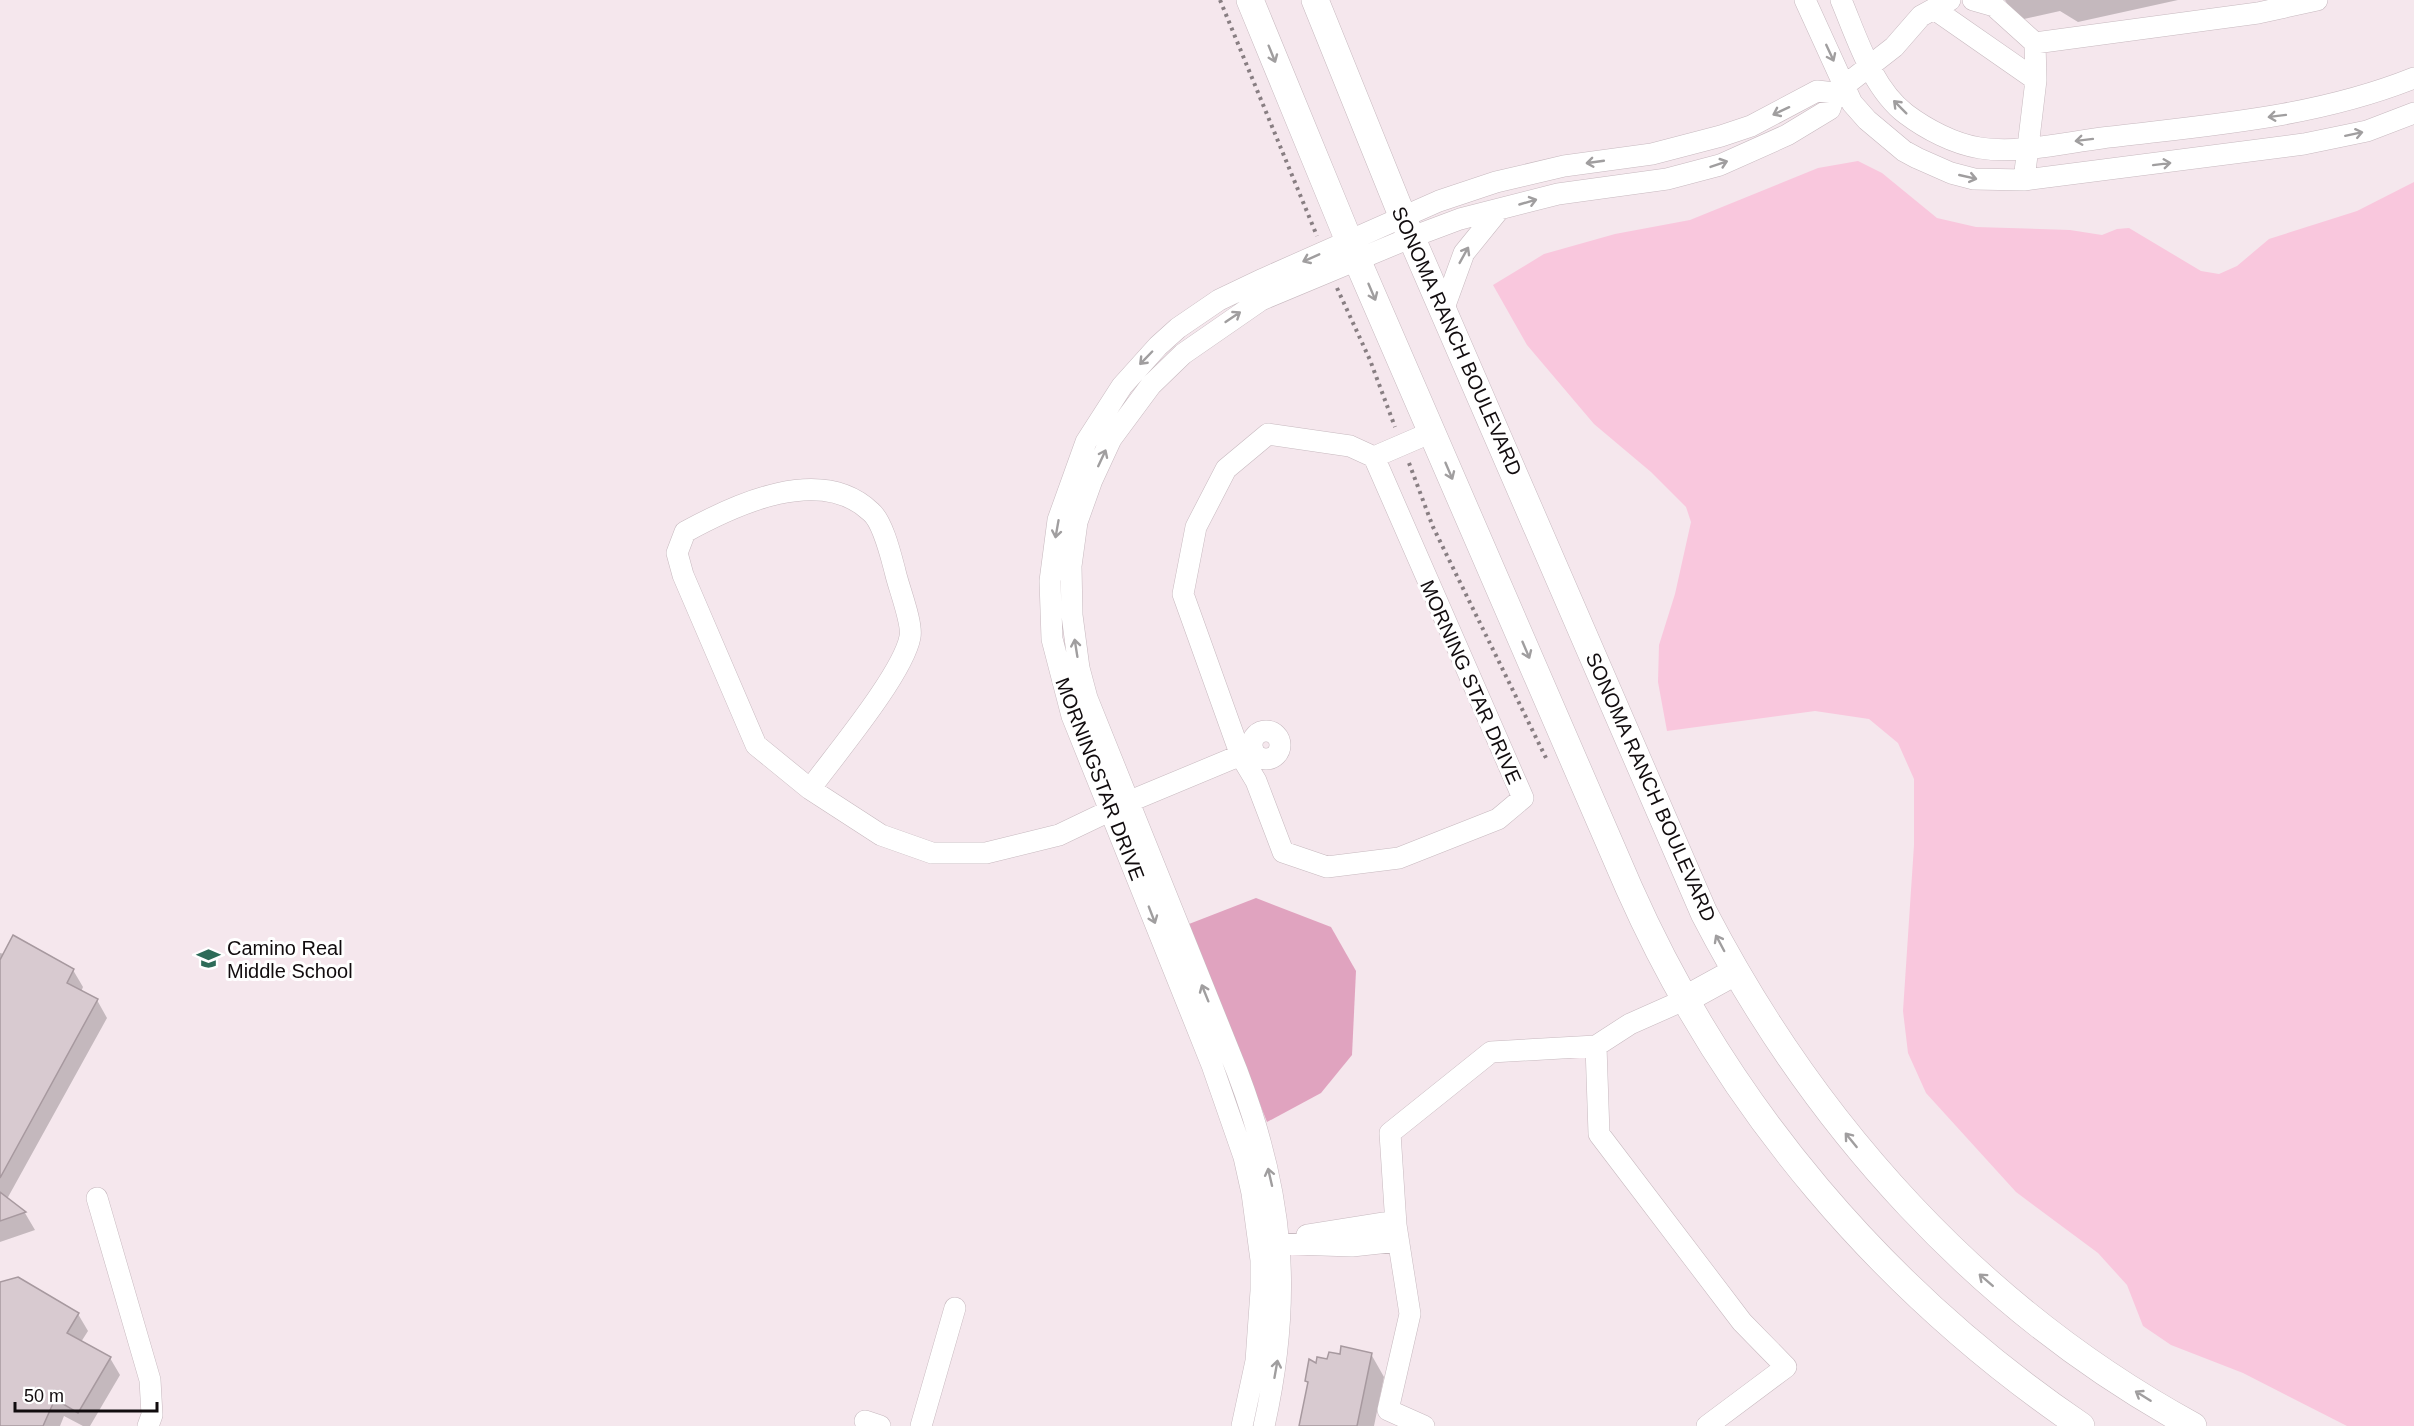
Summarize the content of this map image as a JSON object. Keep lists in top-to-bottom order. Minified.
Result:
{"streets":{"main road":["SONOMA RANCH BOULEVARD"],"street":["MORNING STAR DRIVE","MORNINGSTAR DRIVE"]},"crossings":[["SONOMA RANCH BOULEVARD","MORNINGSTAR DRIVE"]],"places":{"school or university":["Camino Real Middle School"]},"scale_bar":"50 m"}
